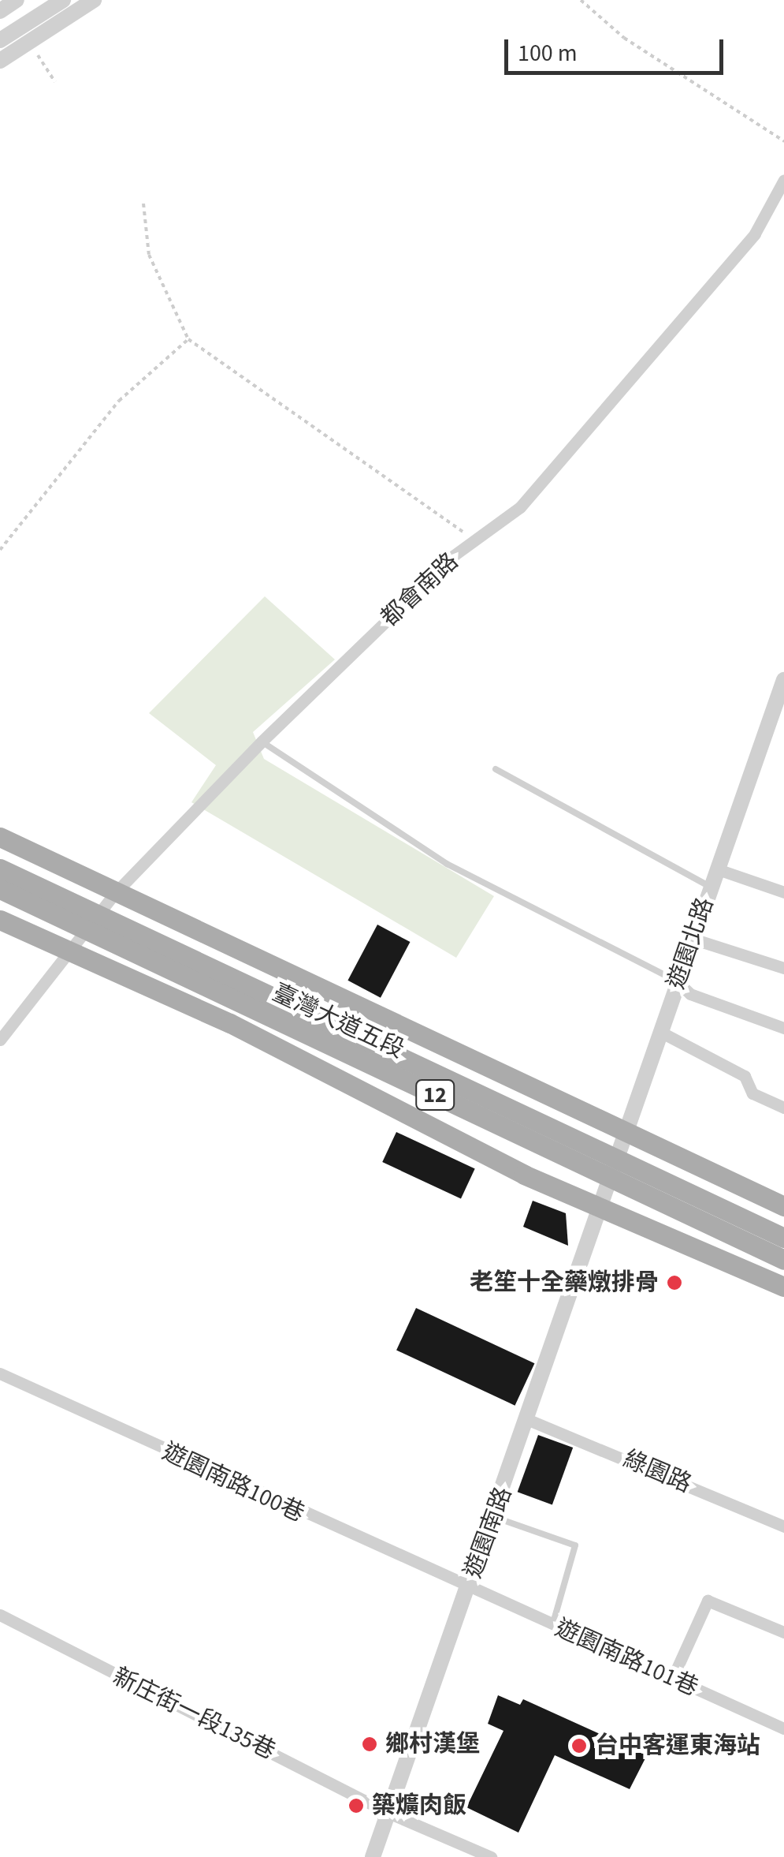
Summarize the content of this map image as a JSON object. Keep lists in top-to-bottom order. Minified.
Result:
{"streets":{"main road":["臺灣大道五段","12"],"street":["都會南路","遊園北路","綠園路","遊園南路100巷","遊園南路","遊園南路101巷","新庄街一段135巷"]},"crossings":[["都會南路","臺灣大道五段"],["遊園北路","臺灣大道五段"],["遊園北路","遊園南路"],["臺灣大道五段","遊園南路"],["綠園路","遊園南路"],["遊園南路100巷","遊園南路"],["遊園南路100巷","遊園南路101巷"],["遊園南路","遊園南路101巷"],["遊園南路","新庄街一段135巷"]],"places":["老笙十全藥燉排骨","鄉村漢堡","台中客運東海站","築爌肉飯"],"scale_bar":"100 m"}
